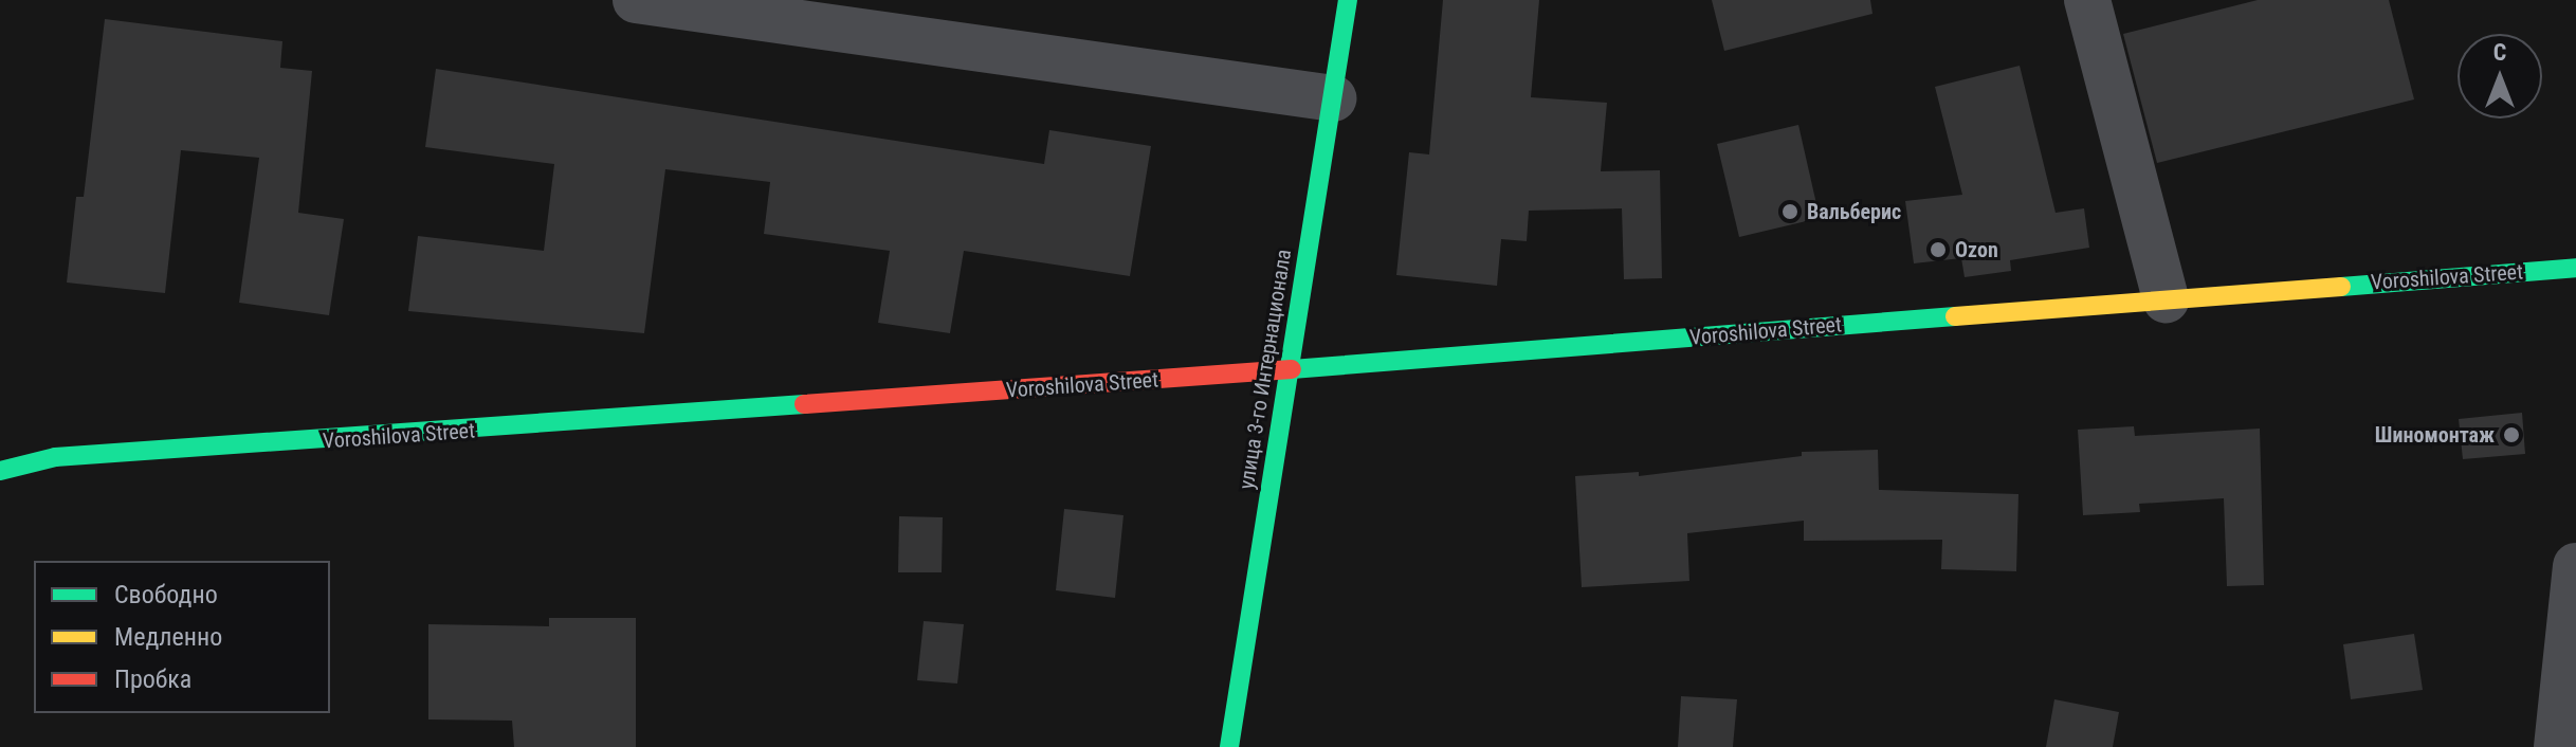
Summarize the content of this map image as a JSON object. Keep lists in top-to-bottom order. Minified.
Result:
{"streets":{"street":["Voroshilova Street","улица 3-го Интернационала"]},"crossings":[["Voroshilova Street","улица 3-го Интернационала"]],"places":["Вальберис","Ozon","Шиномонтаж"],"legend":["Свободно","Медленно","Пробка"],"north":"top"}
